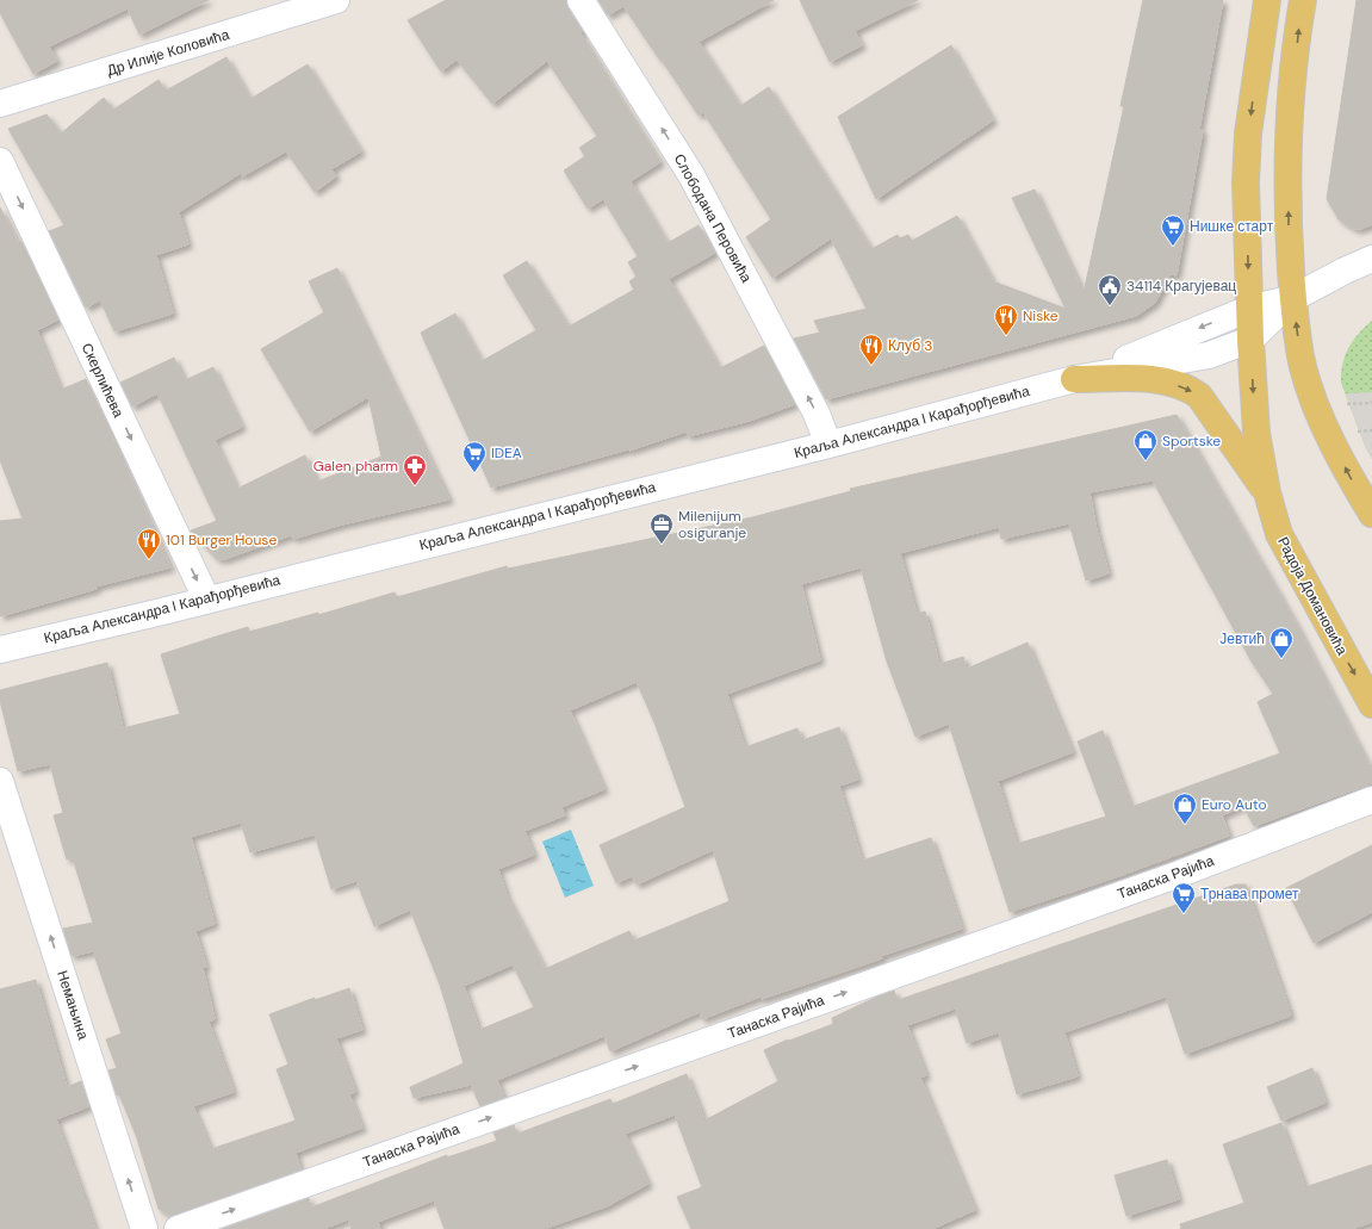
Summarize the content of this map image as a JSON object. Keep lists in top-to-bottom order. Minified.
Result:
{"streets":{"main road":["Радоја Домановића"],"street":["Др Илије Коловића","Слободана Перовића","Скерлићева","Краља Александра I Карађорђевића","Танаска Рајића","Немањина"]},"crossings":[["Слободана Перовића","Краља Александра I Карађорђевића"],["Скерлићева","Краља Александра I Карађорђевића"],["Краља Александра I Карађорђевића","Радоја Домановића"]],"one_way":["Слободана Перовића","Скерлићева","Танаска Рајића","Немањина"],"places":{"supermarket":["Нишке старт","IDEA","Трнава промет"],"public building":["34114 Крагујевац"],"restaurant":["Niske","Клуб 3","101 Burger House"],"shop":["Sportske","Јевтић","Euro Auto"],"pharmacy":["Galen pharm"],"office":["Milenijum osiguranje"]}}
